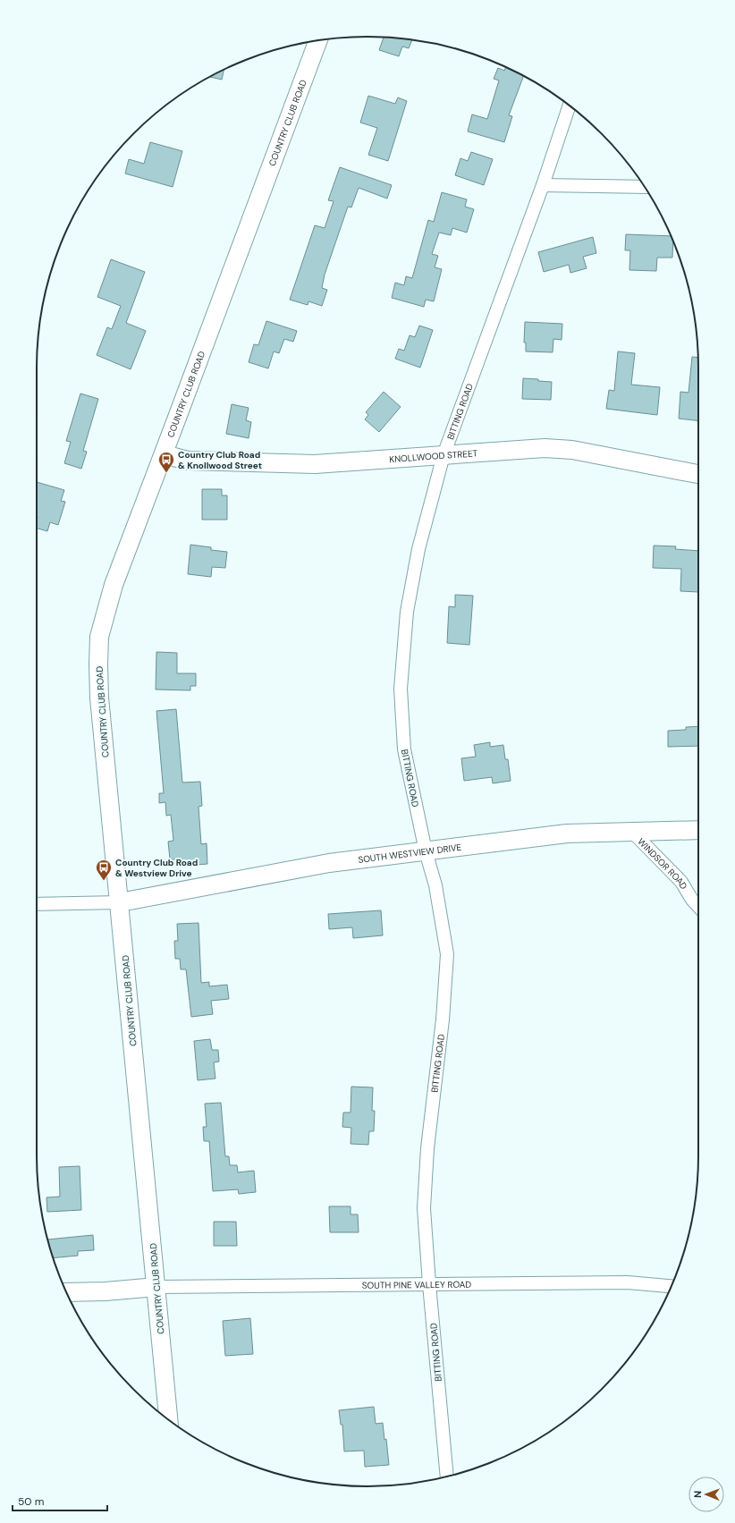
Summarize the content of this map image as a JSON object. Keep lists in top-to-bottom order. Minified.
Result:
{"streets":{"main road":["COUNTRY CLUB ROAD","KNOLLWOOD STREET","SOUTH WESTVIEW DRIVE"],"street":["BITTING ROAD","WINDSOR ROAD","SOUTH PINE VALLEY ROAD"]},"crossings":[["COUNTRY CLUB ROAD","KNOLLWOOD STREET"],["COUNTRY CLUB ROAD","SOUTH WESTVIEW DRIVE"],["COUNTRY CLUB ROAD","SOUTH PINE VALLEY ROAD"],["BITTING ROAD","KNOLLWOOD STREET"],["BITTING ROAD","SOUTH WESTVIEW DRIVE"],["BITTING ROAD","SOUTH PINE VALLEY ROAD"],["SOUTH WESTVIEW DRIVE","WINDSOR ROAD"]],"places":{"bus stop":["Country Club Road & Knollwood Street","Country Club Road & Westview Drive"]},"scale_bar":"50 m","north":"left"}
